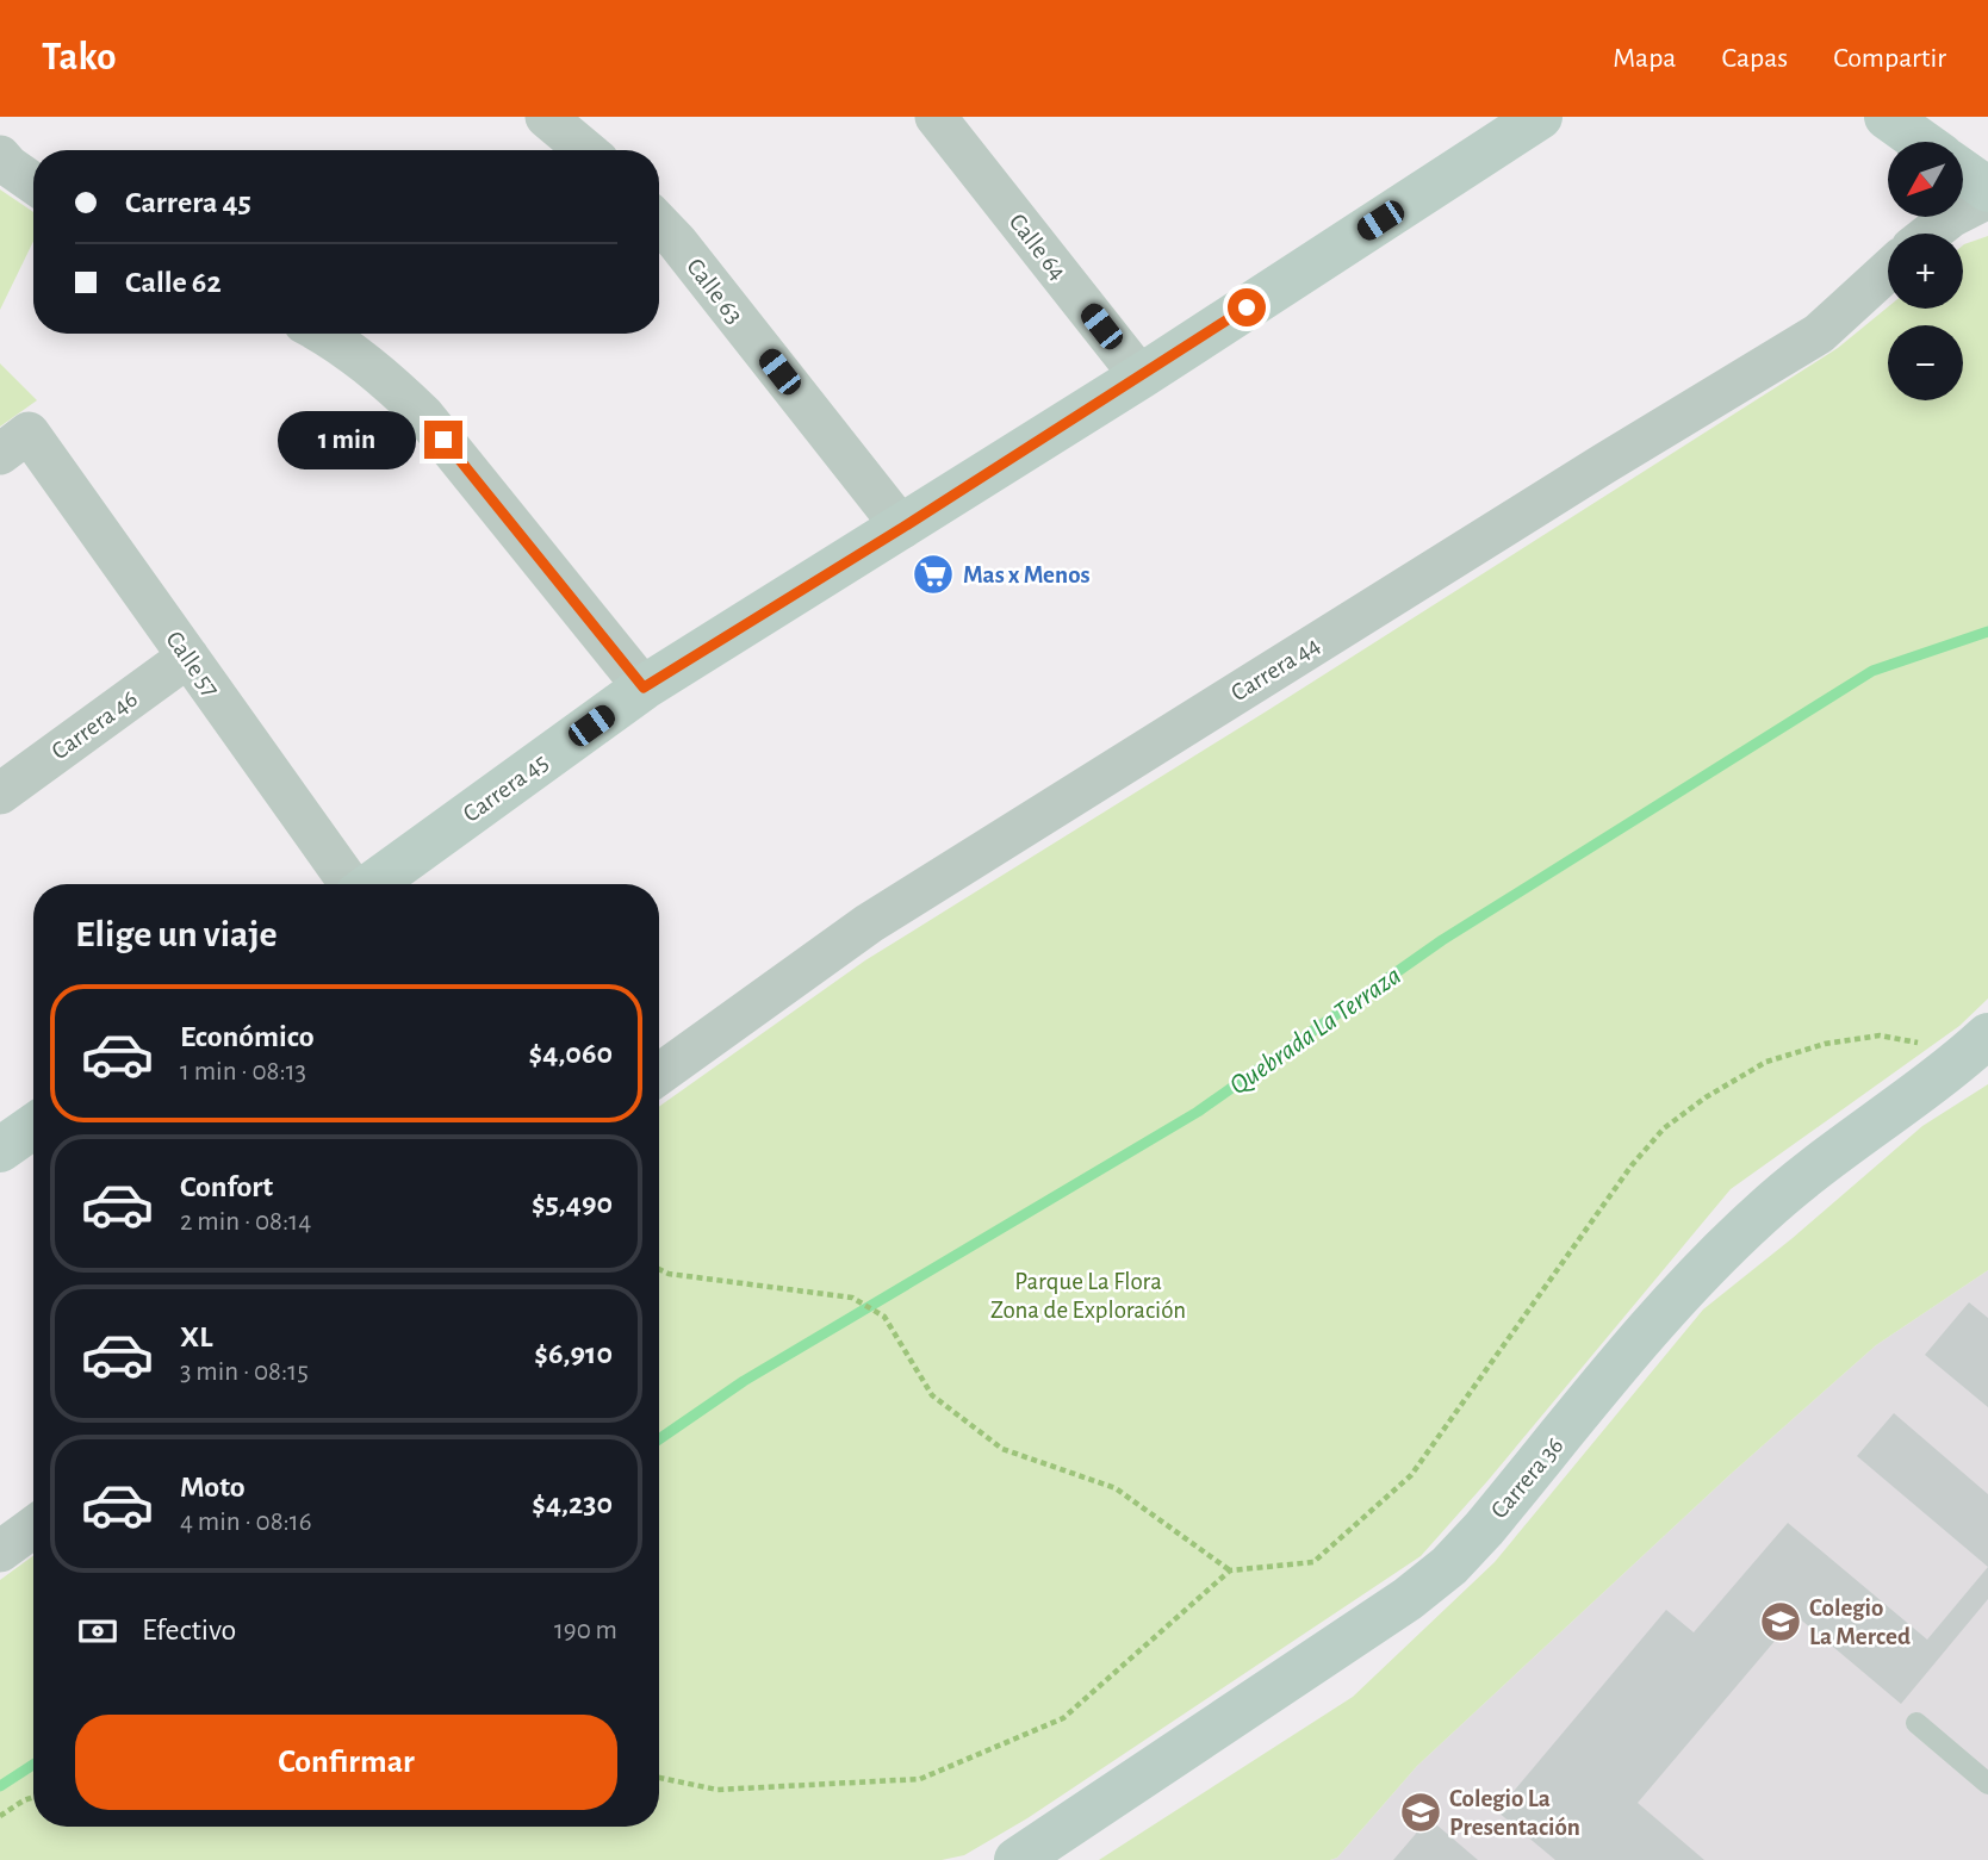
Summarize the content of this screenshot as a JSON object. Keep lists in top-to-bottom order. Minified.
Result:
{"streets":{"street":["Calle 64","Calle 63","Calle 57","Carrera 44","Carrera 46","Carrera 45","Carrera 36"]},"crossings":[["Calle 64","Carrera 45"],["Calle 63","Carrera 45"],["Calle 57","Carrera 46"]],"water":["Quebrada La Terraza"],"parks":["Parque La Flora Zona de Exploración"],"places":{"supermarket":["Mas x Menos"],"school or university":["Colegio La Merced","Colegio La Presentación"]},"north":"bottom left","page":{"header":"Tako","nav":["Mapa","Capas","Compartir"],"map_buttons":["+","−"],"banner":["Carrera 45","Calle 62"],"bubble":"1 min","heading":"Elige un viaje","list":[{"name":"Económico","note":"1 min · 08:13","value":"$4,060"},{"name":"Confort","note":"2 min · 08:14","value":"$5,490"},{"name":"XL","note":"3 min · 08:15","value":"$6,910"},{"name":"Moto","note":"4 min · 08:16","value":"$4,230"}],"pay":["Efectivo","190 m"],"buttons":"Confirmar"}}
